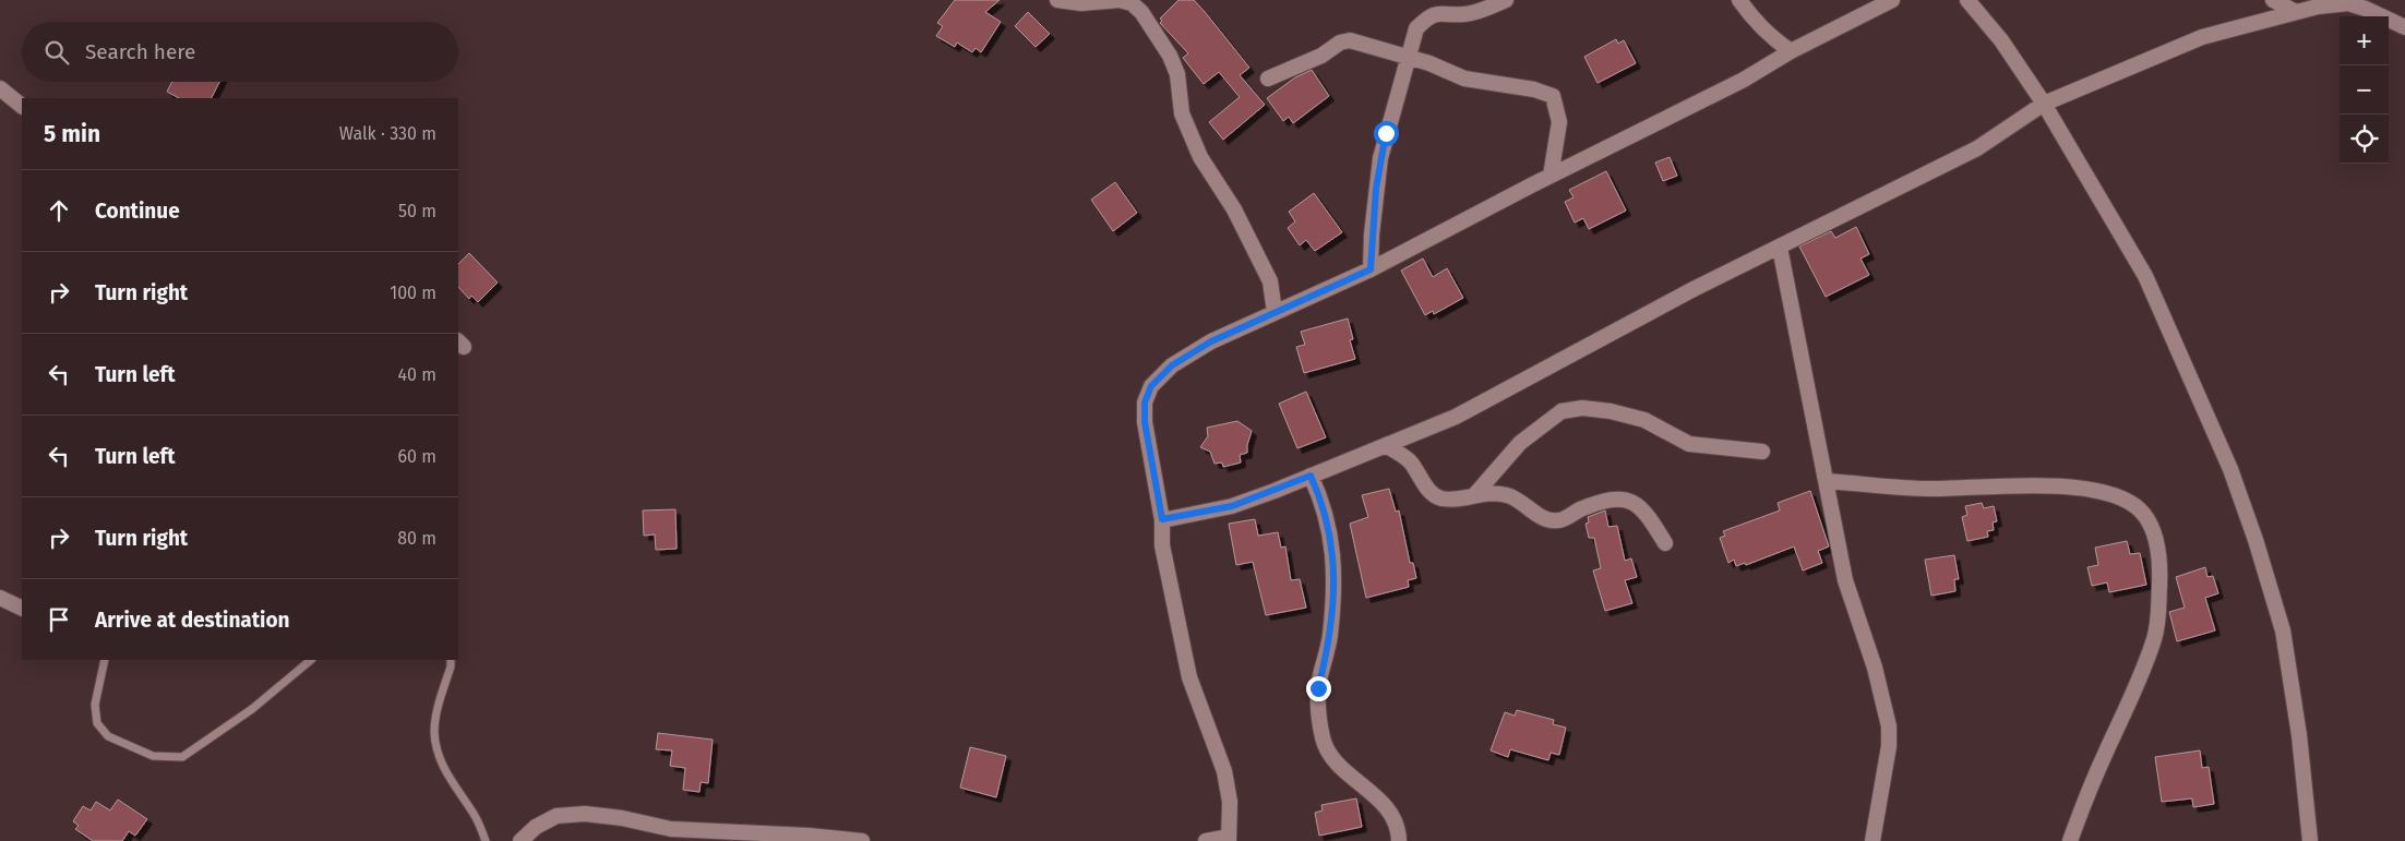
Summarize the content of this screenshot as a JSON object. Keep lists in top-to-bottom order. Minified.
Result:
{"page":{"map_buttons":["+","−"],"search":"Search here","heading":["5 min","Walk · 330 m"],"list":[["Continue","50 m"],["Turn right","100 m"],["Turn left","40 m"],["Turn left","60 m"],["Turn right","80 m"],"Arrive at destination"]}}
